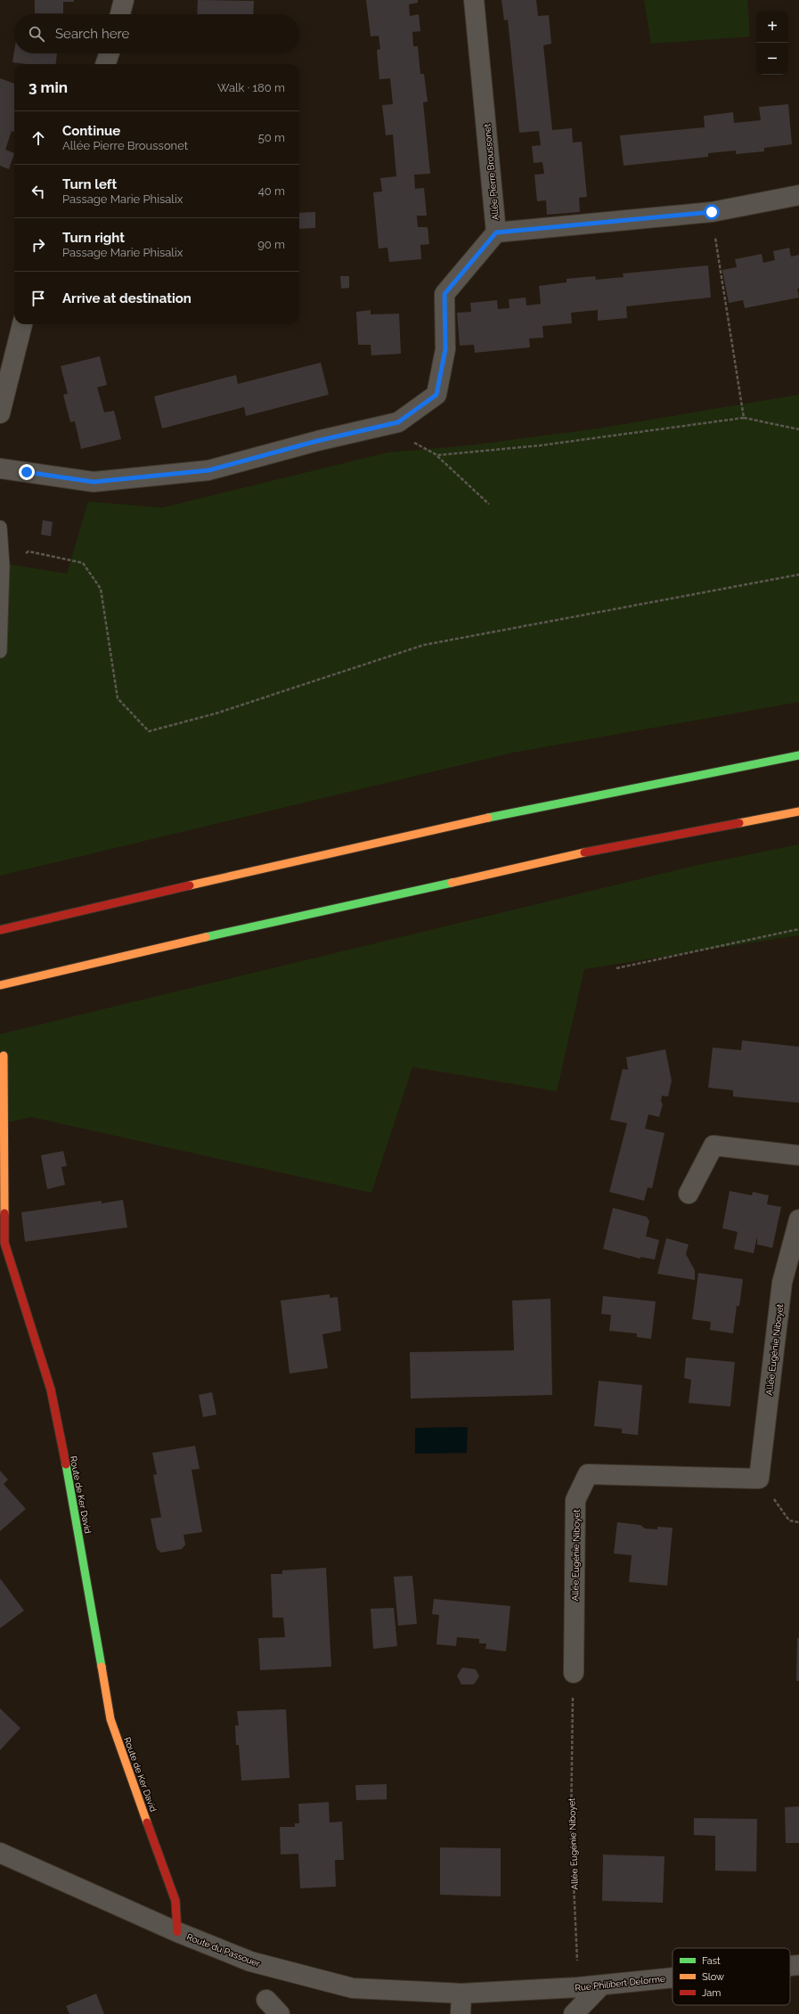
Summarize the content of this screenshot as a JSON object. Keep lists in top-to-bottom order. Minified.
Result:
{"streets":{"main road":["Route de Ker David"],"street":["Allée Pierre Broussonet","Allée Eugénie Niboyet","Route du Passouer","Rue Philibert Delorme"]},"crossings":[["Allée Eugénie Niboyet","Rue Philibert Delorme"],["Route de Ker David","Route du Passouer"],["Route du Passouer","Rue Philibert Delorme"]],"legend":["Fast","Slow","Jam"],"page":{"map_buttons":["+","−"],"search":"Search here","heading":["3 min","Walk · 180 m"],"list":[["Continue","Allée Pierre Broussonet","50 m"],["Turn left","Passage Marie Phisalix","40 m"],["Turn right","Passage Marie Phisalix","90 m"],"Arrive at destination"]}}
